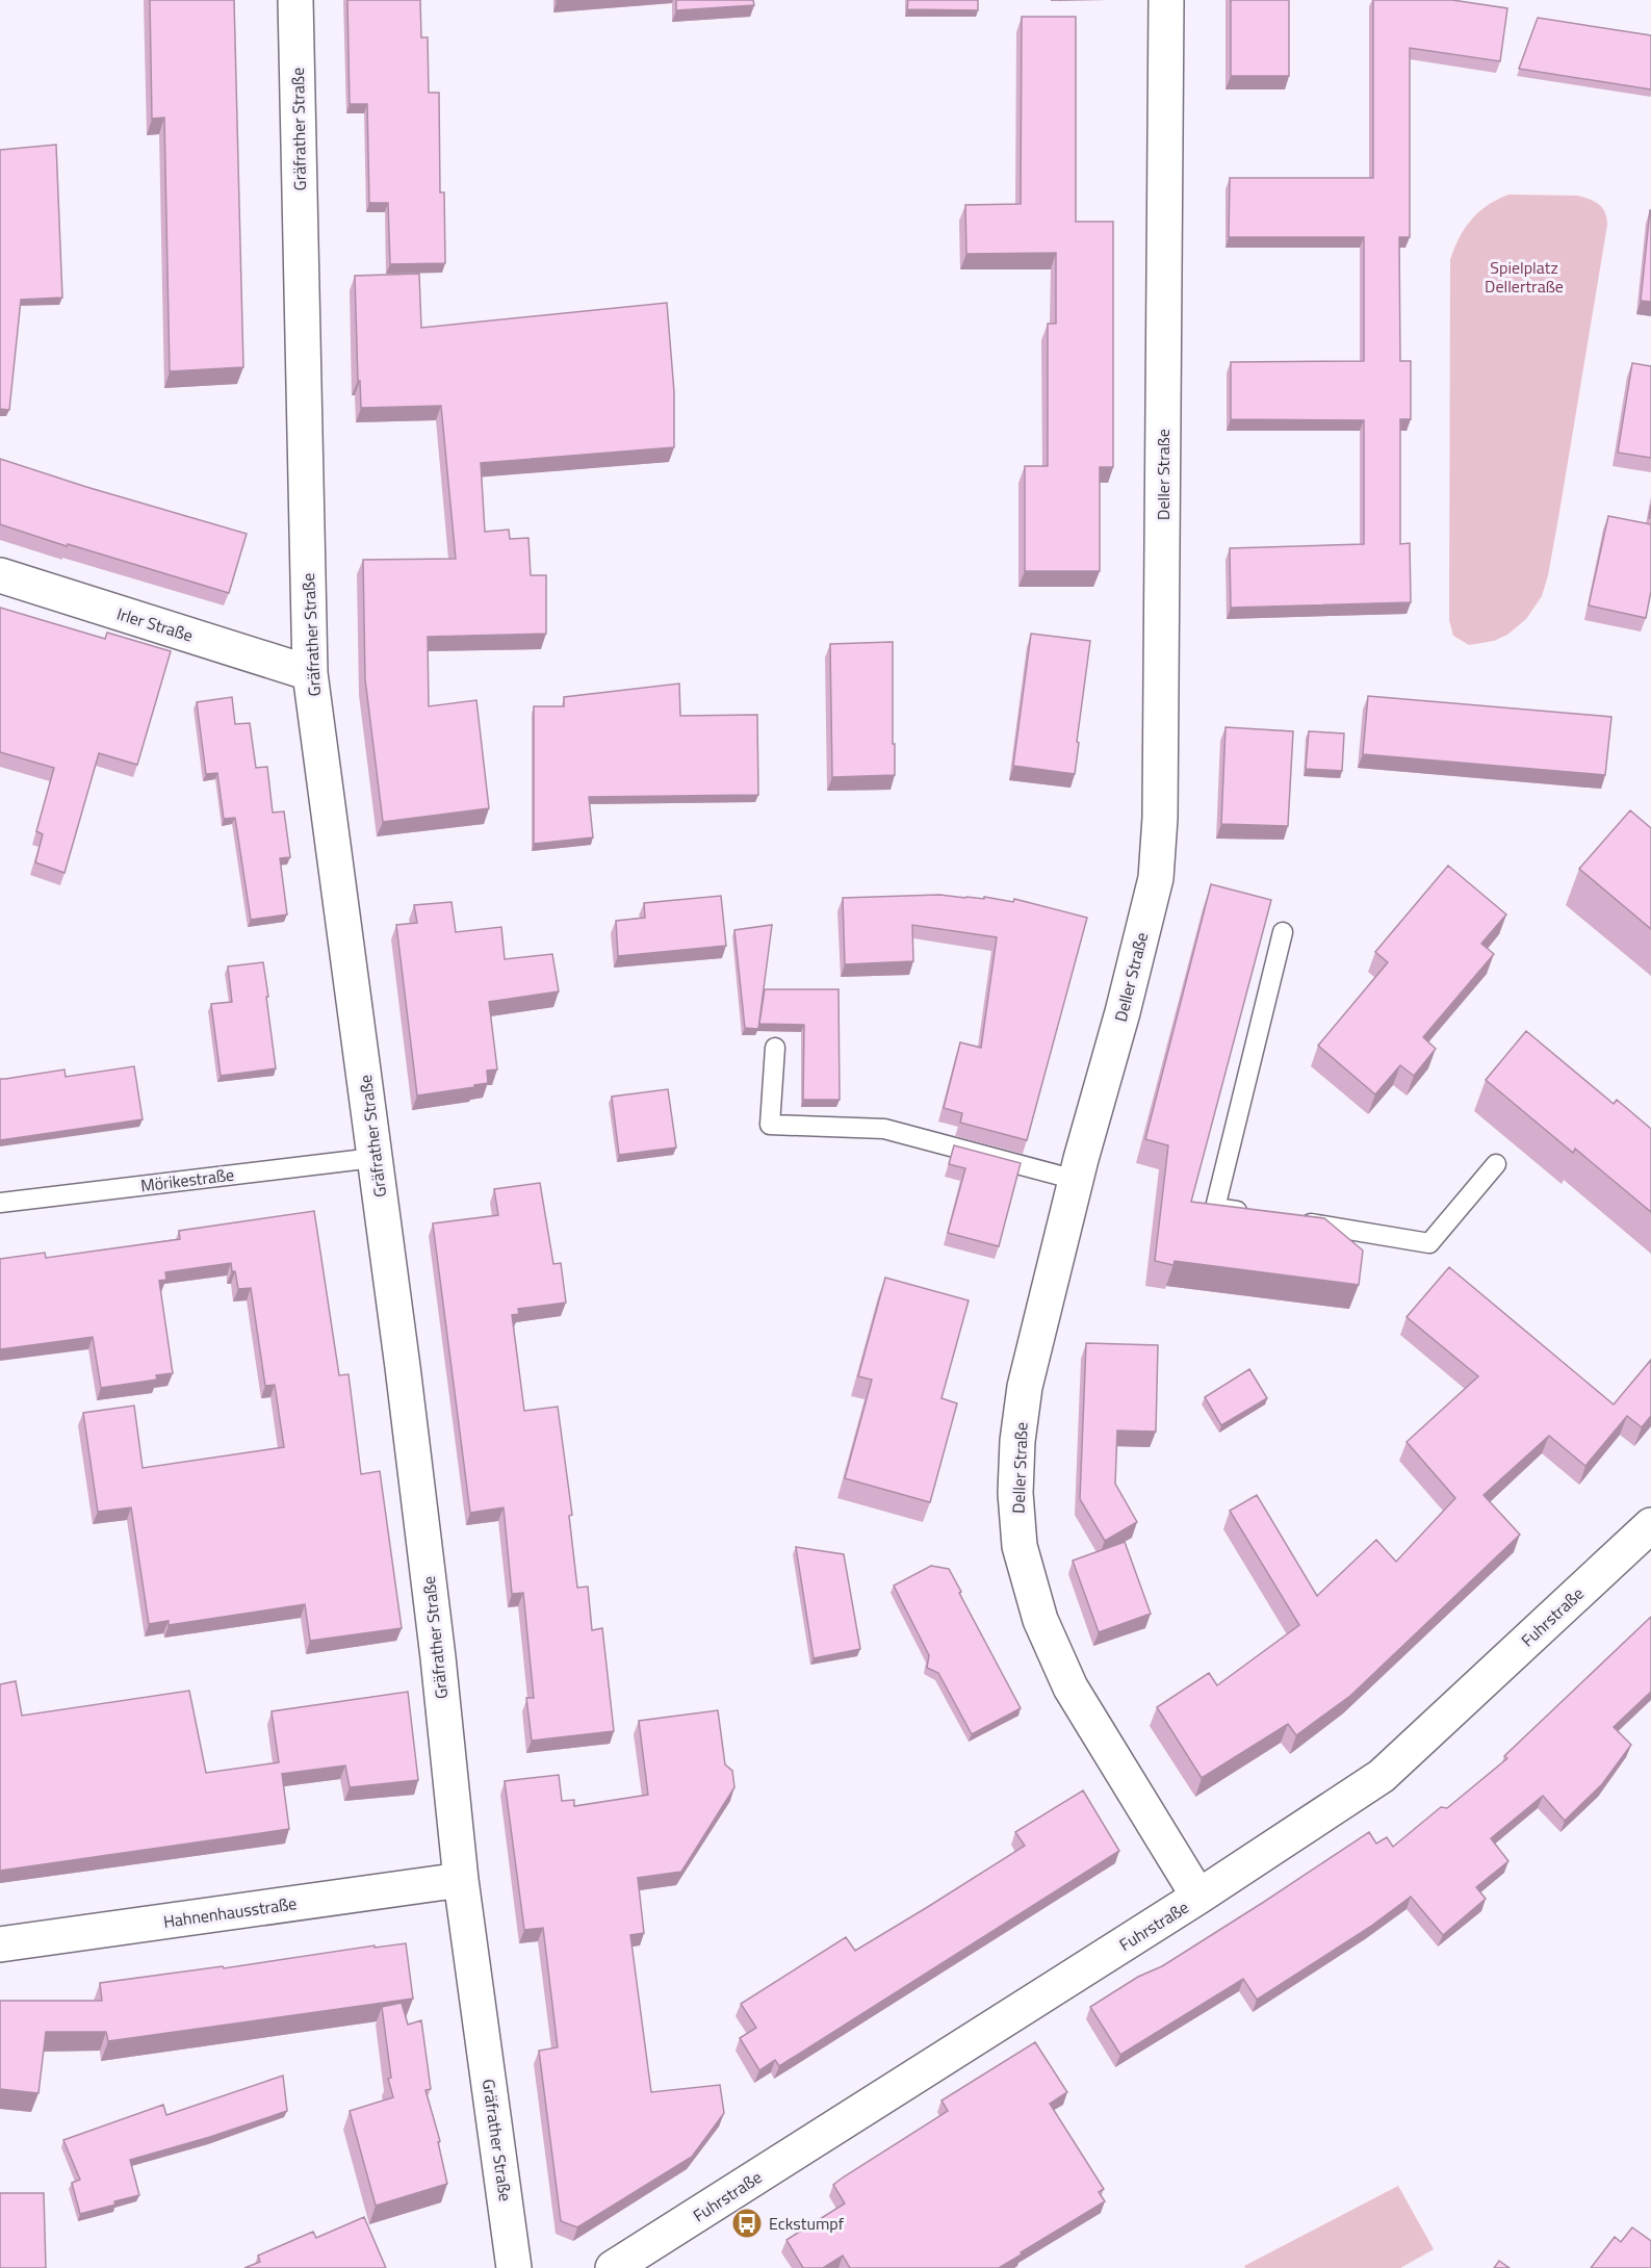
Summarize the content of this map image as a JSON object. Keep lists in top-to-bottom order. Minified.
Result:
{"streets":{"street":["Gräfrather Straße","Deller Straße","Irler Straße","Fuhrstraße","Hahnenhausstraße"],"lane":["Mörikestraße"]},"crossings":[["Gräfrather Straße","Irler Straße"],["Gräfrather Straße","Mörikestraße"],["Gräfrather Straße","Hahnenhausstraße"],["Deller Straße","Fuhrstraße"]],"parks":["Spielplatz Dellertraße"],"places":{"bus stop":["Eckstumpf"]}}
